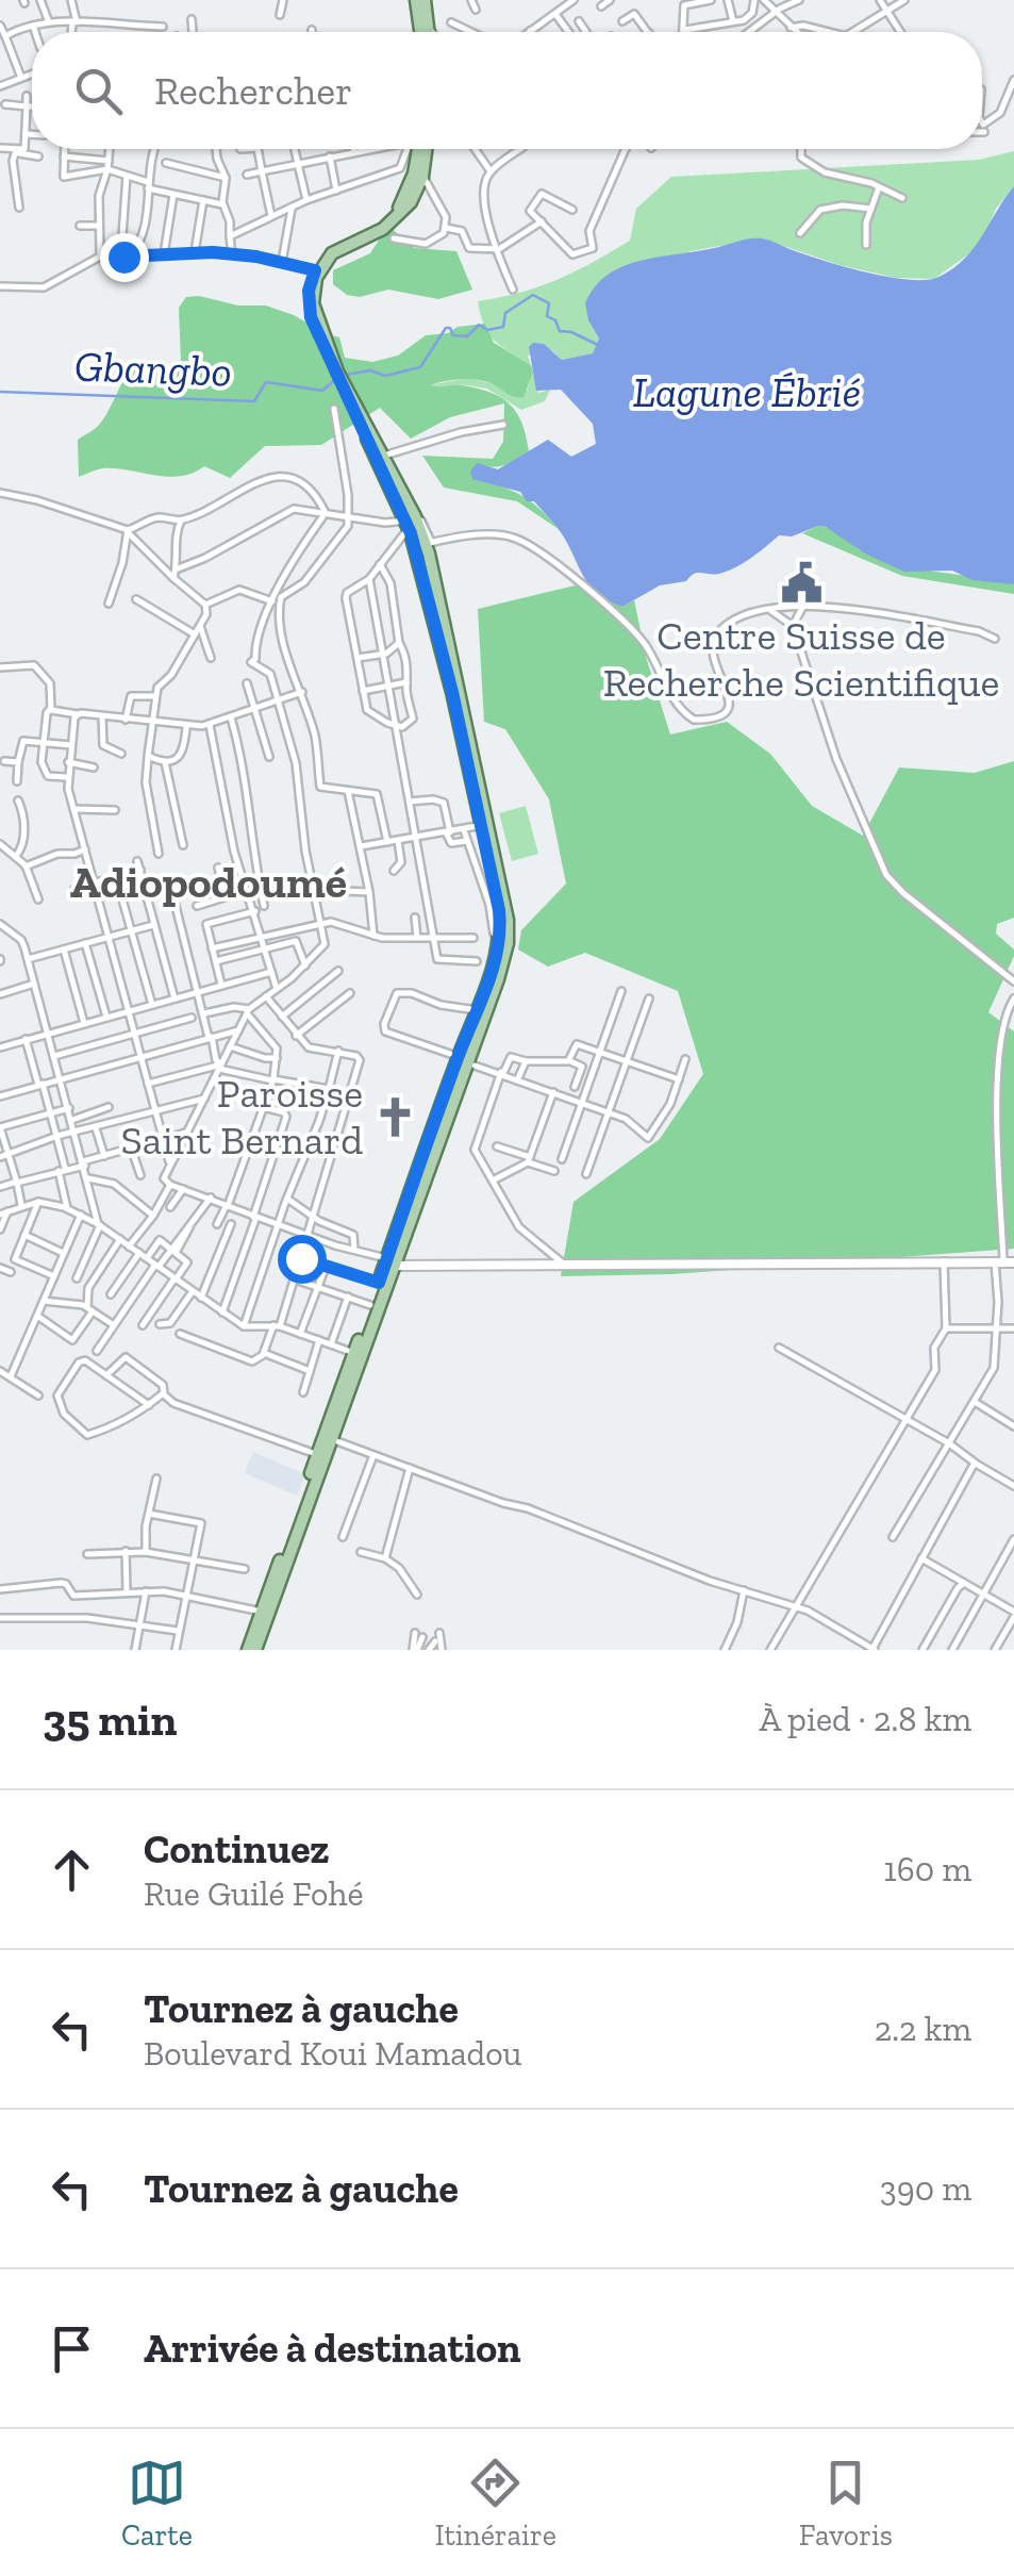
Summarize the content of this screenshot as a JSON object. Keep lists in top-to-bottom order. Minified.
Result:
{"districts":["Adiopodoumé"],"water":["Gbangbo","Lagune Ébrié"],"places":{"public building":["Centre Suisse de Recherche Scientifique"],"church":["Paroisse Saint Bernard"]},"page":{"search":"Rechercher","heading":["35 min","À pied · 2.8 km"],"list":[["Continuez","Rue Guilé Fohé","160 m"],["Tournez à gauche","Boulevard Koui Mamadou","2.2 km"],["Tournez à gauche","390 m"],"Arrivée à destination"],"nav":["Carte","Itinéraire","Favoris"]}}
